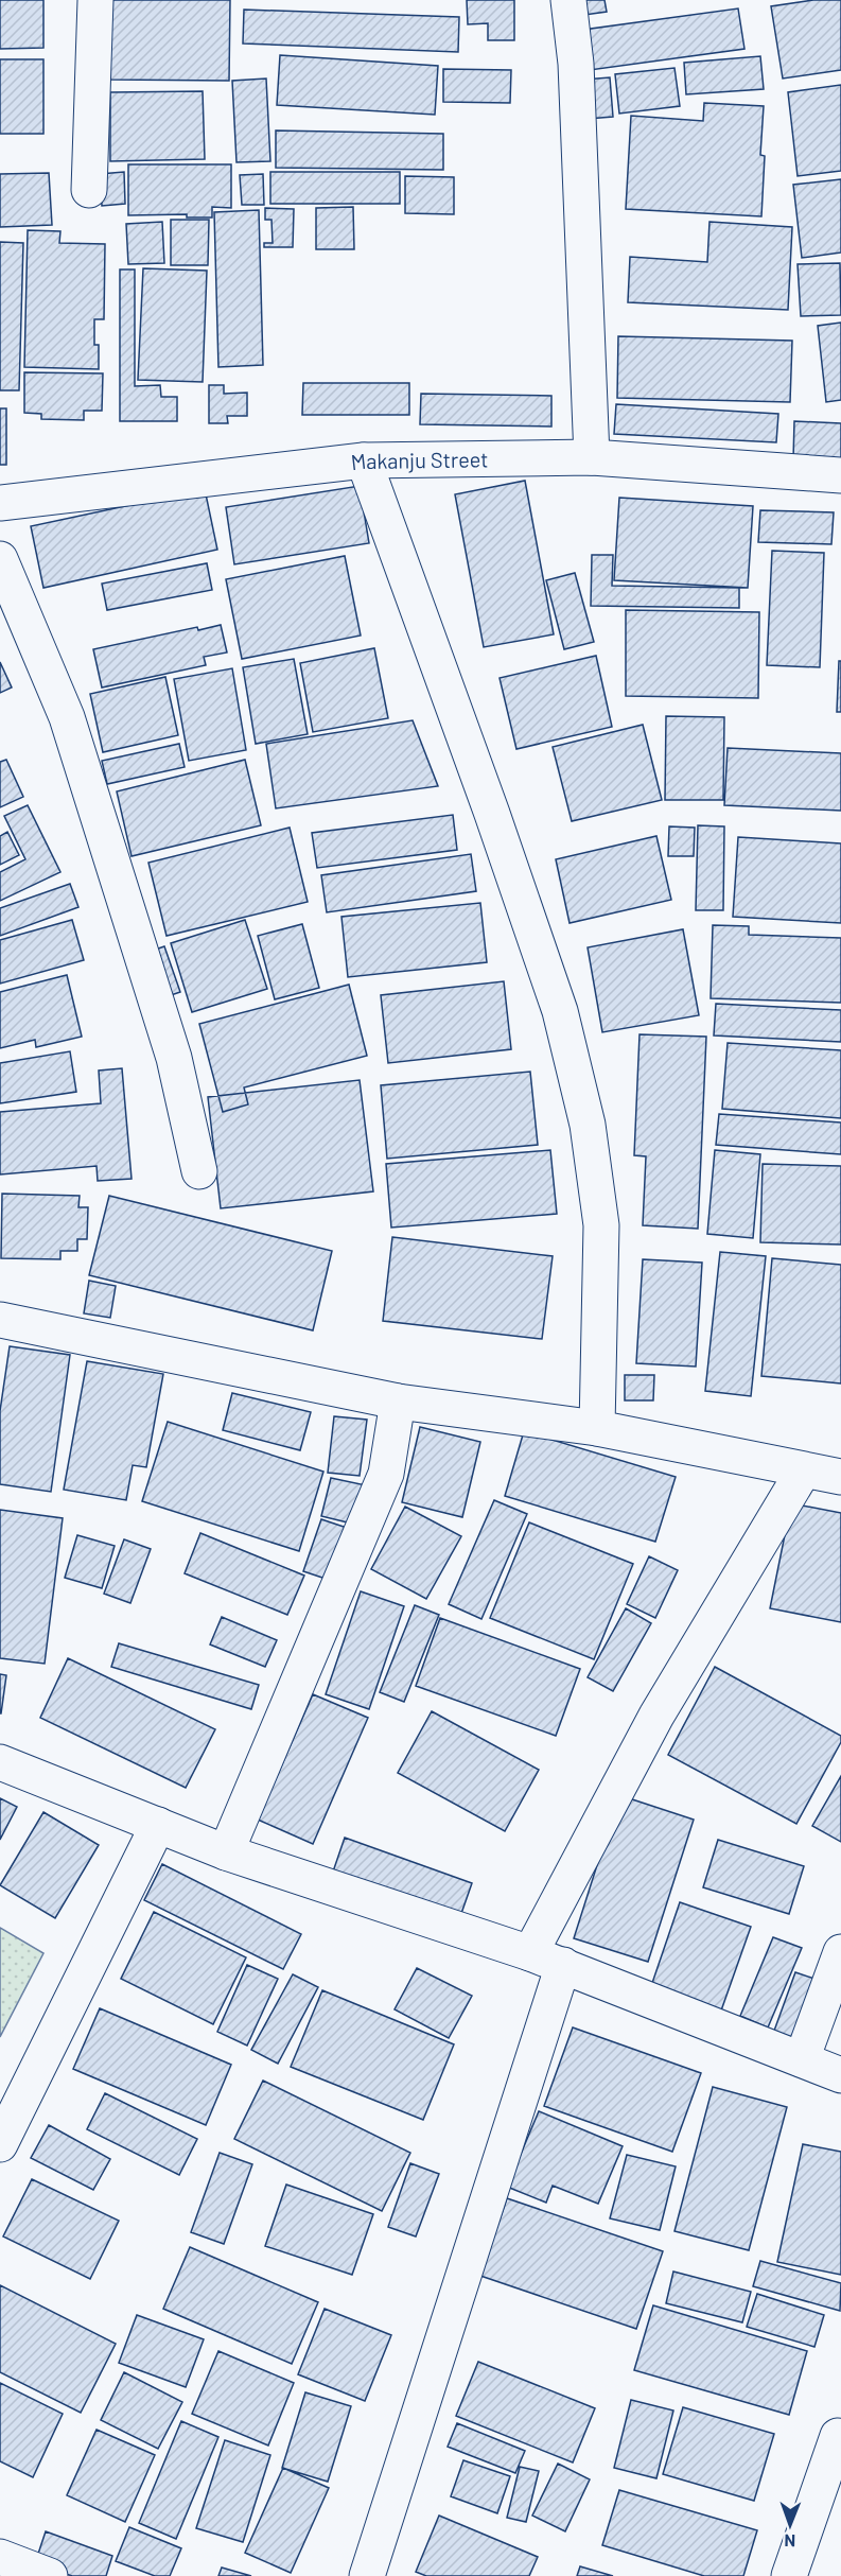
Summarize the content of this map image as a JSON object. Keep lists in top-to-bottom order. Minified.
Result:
{"streets":{"street":["Makanju Street"]},"north":"bottom"}
